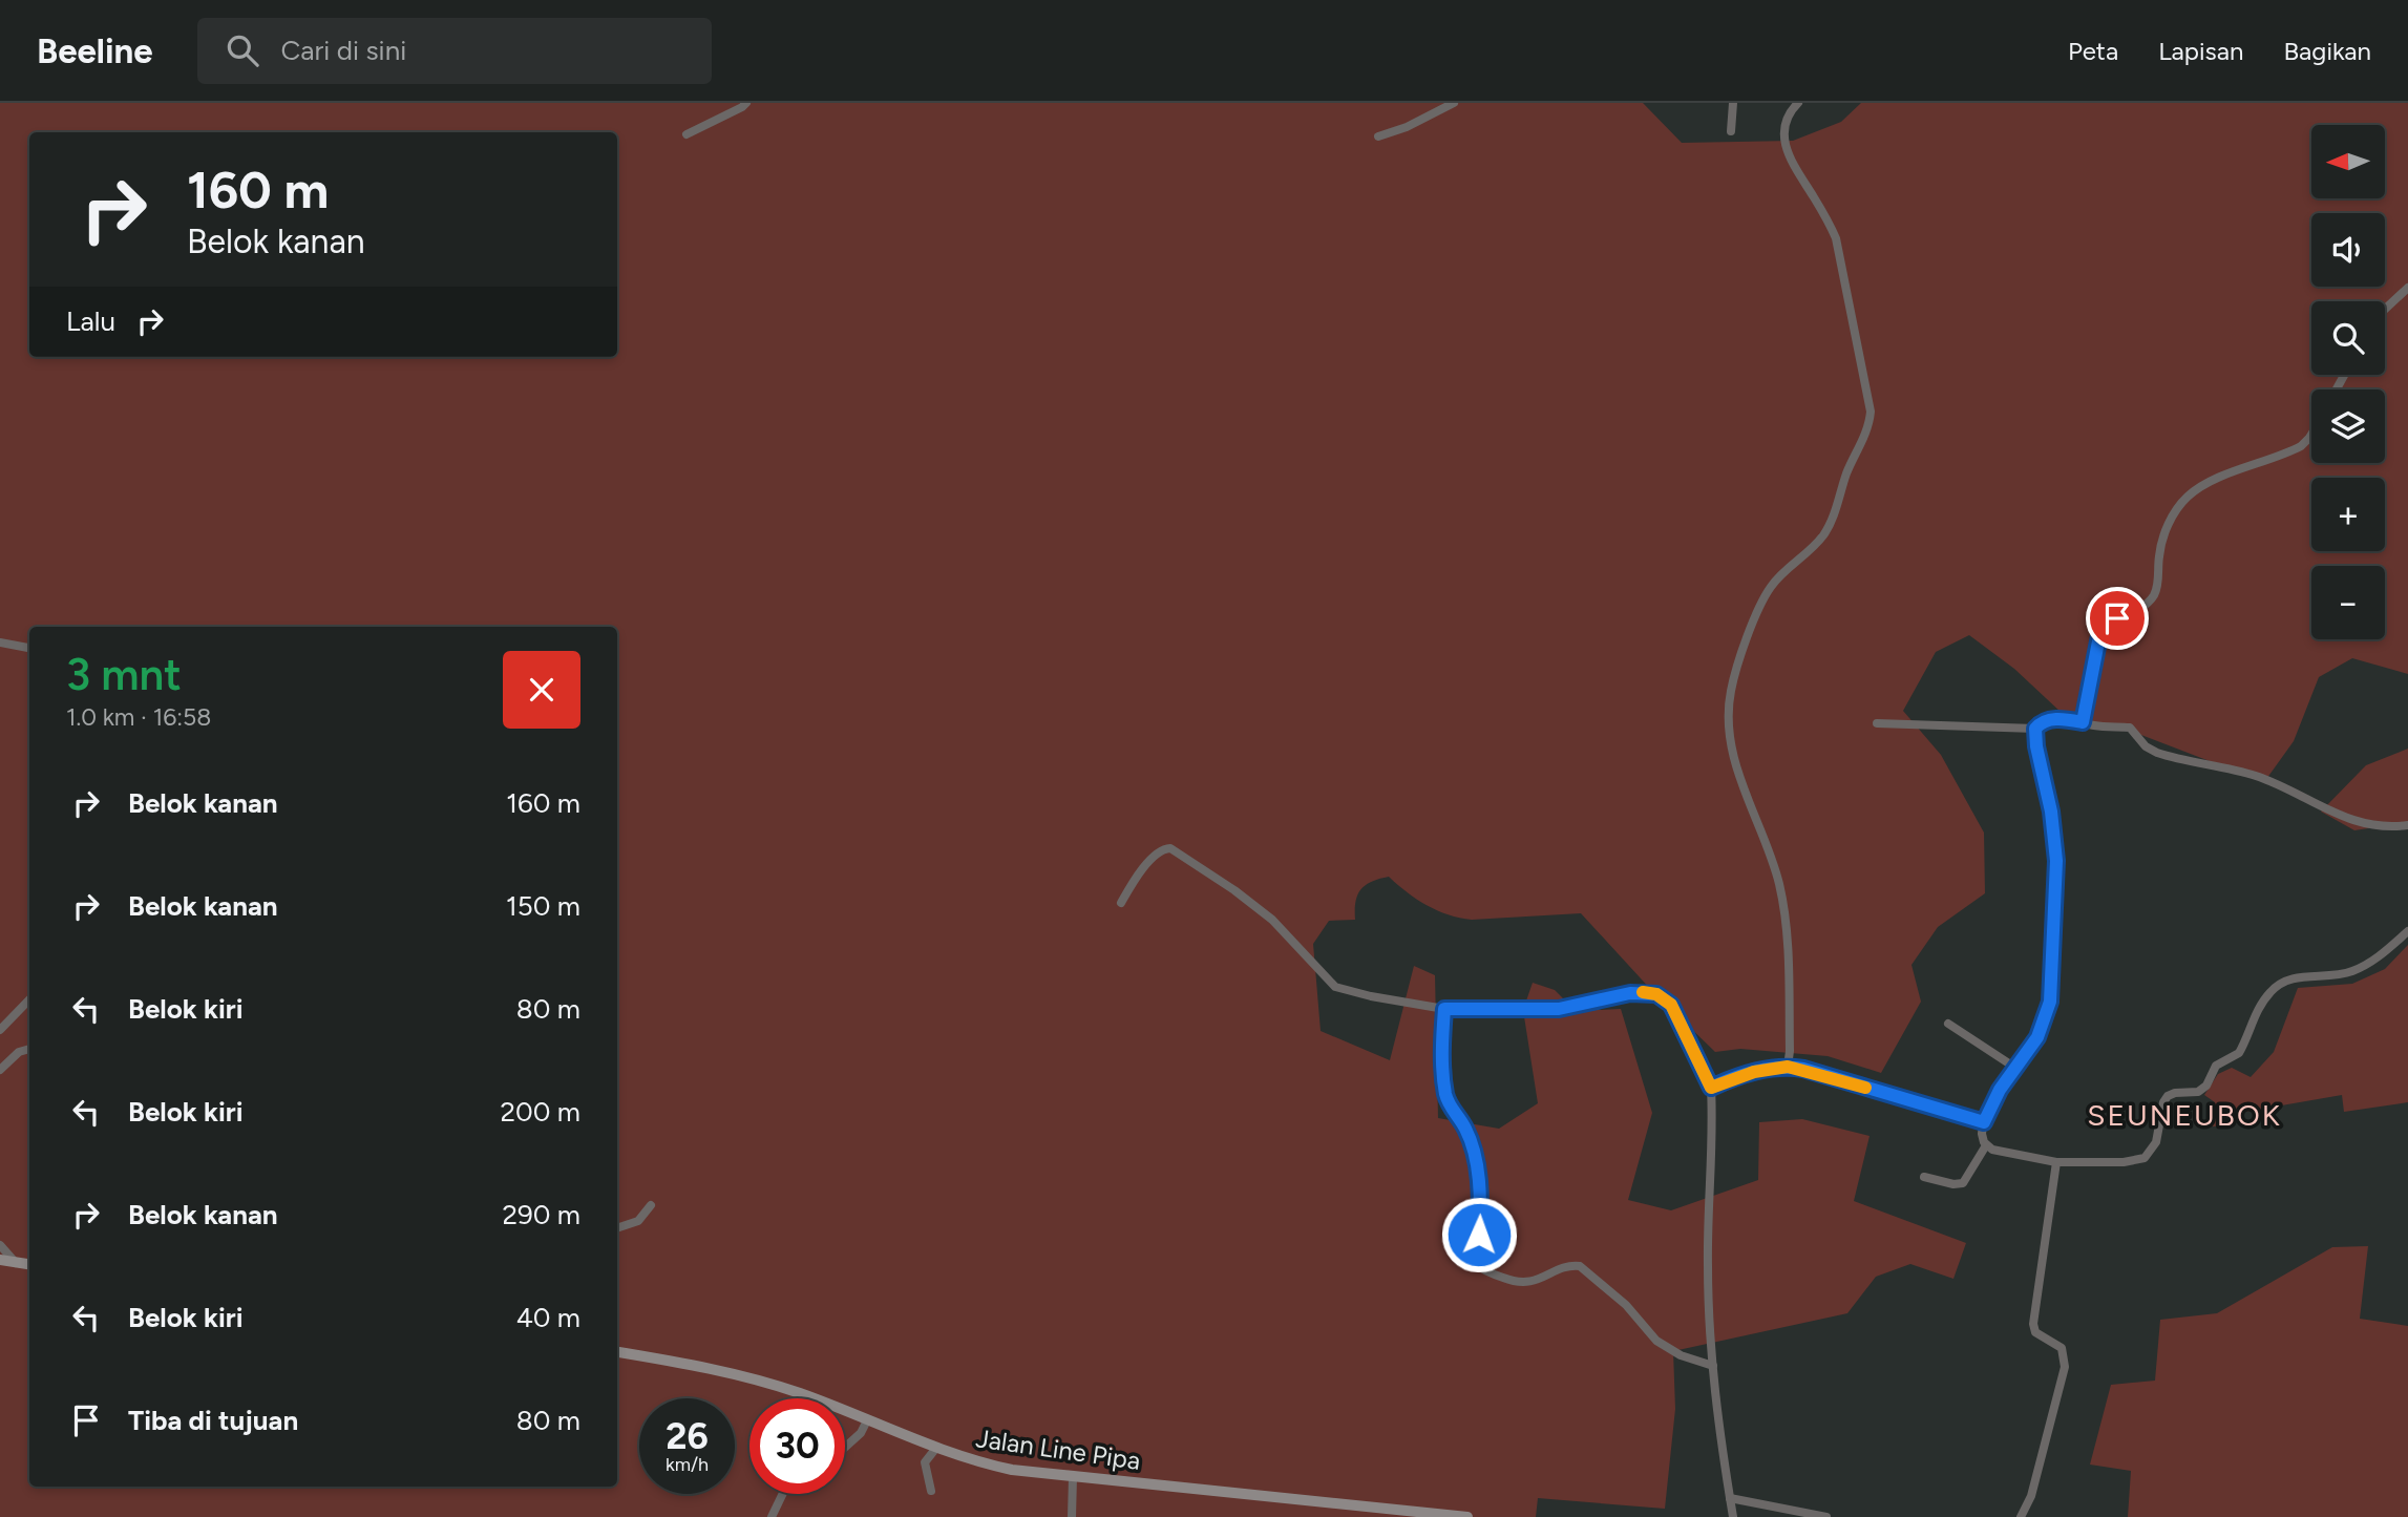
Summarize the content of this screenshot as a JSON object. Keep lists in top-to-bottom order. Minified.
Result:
{"streets":{"main road":["Jalan Line Pipa"]},"districts":["SEUNEUBOK"],"north":"left","page":{"header":"Beeline","search":"Cari di sini","nav":["Peta","Lapisan","Bagikan"],"map_buttons":["+","−"],"turn":["160 m","Belok kanan"],"then":"Lalu","heading":["3 mnt","1.0 km · 16:58"],"list":[{"name":"Belok kanan","value":"160 m"},{"name":"Belok kanan","value":"150 m"},{"name":"Belok kiri","value":"80 m"},{"name":"Belok kiri","value":"200 m"},{"name":"Belok kanan","value":"290 m"},{"name":"Belok kiri","value":"40 m"},{"name":"Tiba di tujuan","value":"80 m"}],"speed":"26 km/h","limit":"30"}}
